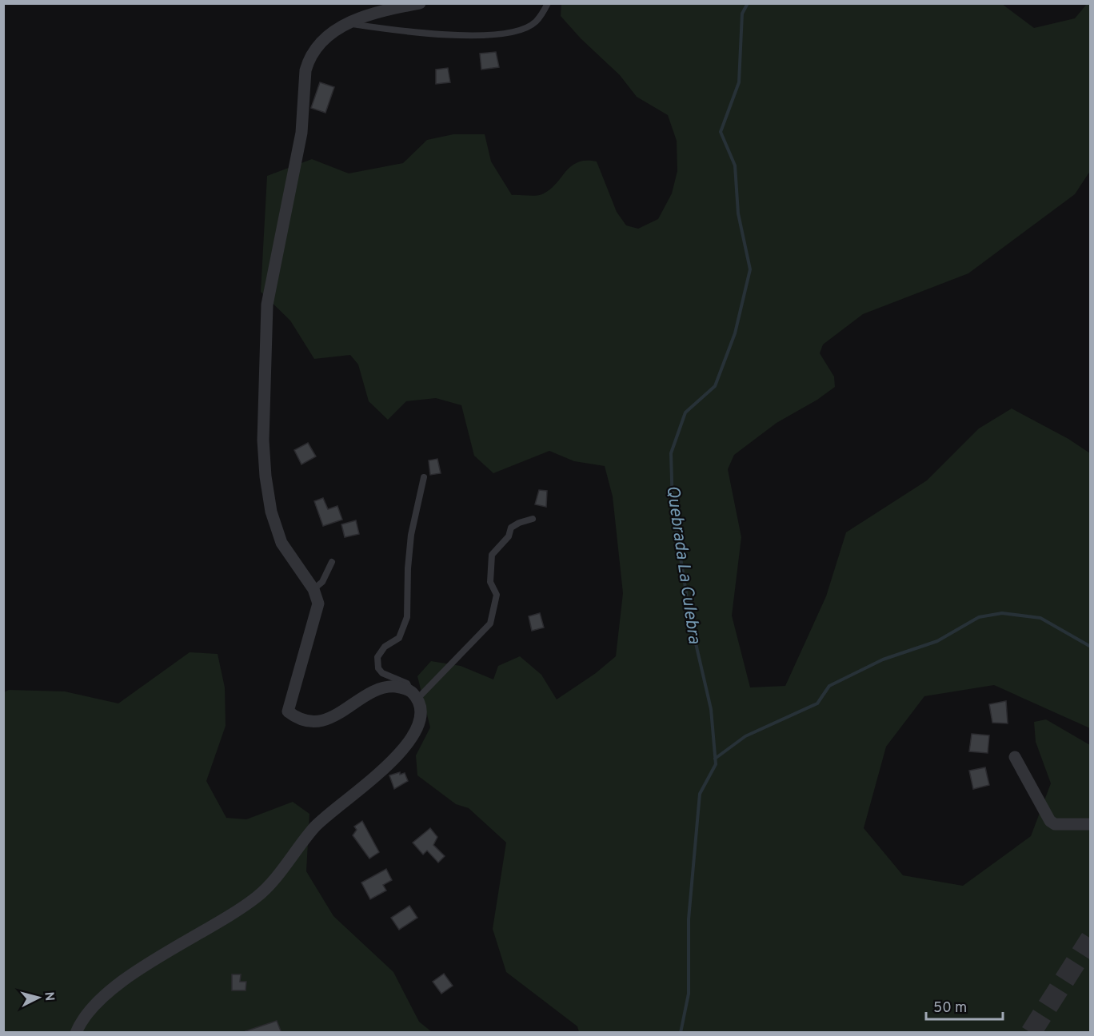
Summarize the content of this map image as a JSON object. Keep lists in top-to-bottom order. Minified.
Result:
{"water":["Quebrada La Culebra"],"scale_bar":"50 m","north":"right"}
